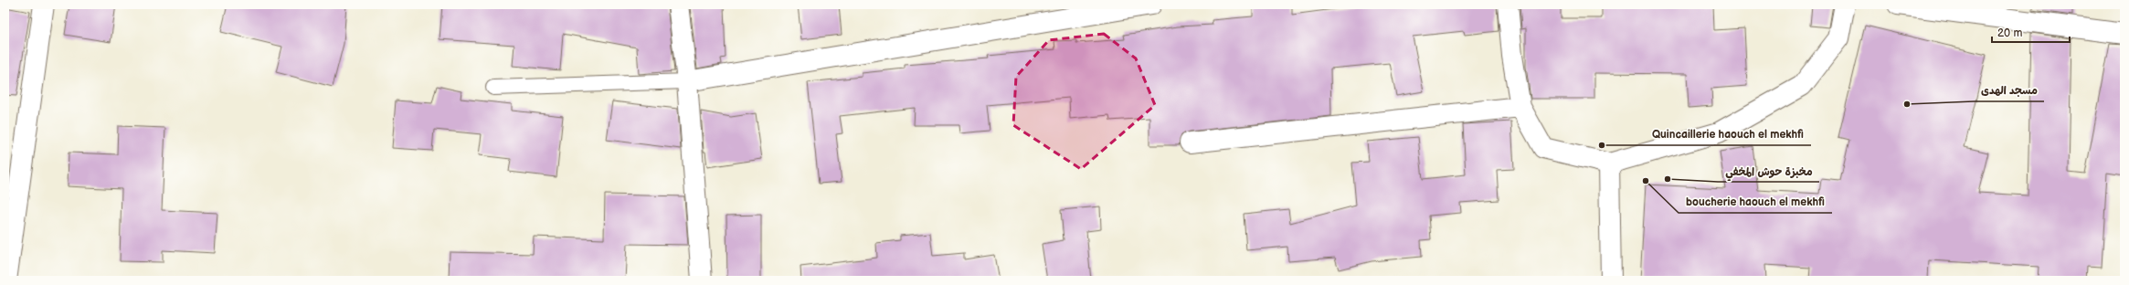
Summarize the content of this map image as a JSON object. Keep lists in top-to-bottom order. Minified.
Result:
{"places":["مسجد الهدى","Quincaillerie haouch el mekhfi","مخبزة حوش المخفي","boucherie haouch el mekhfi"],"scale_bar":"20 m"}
